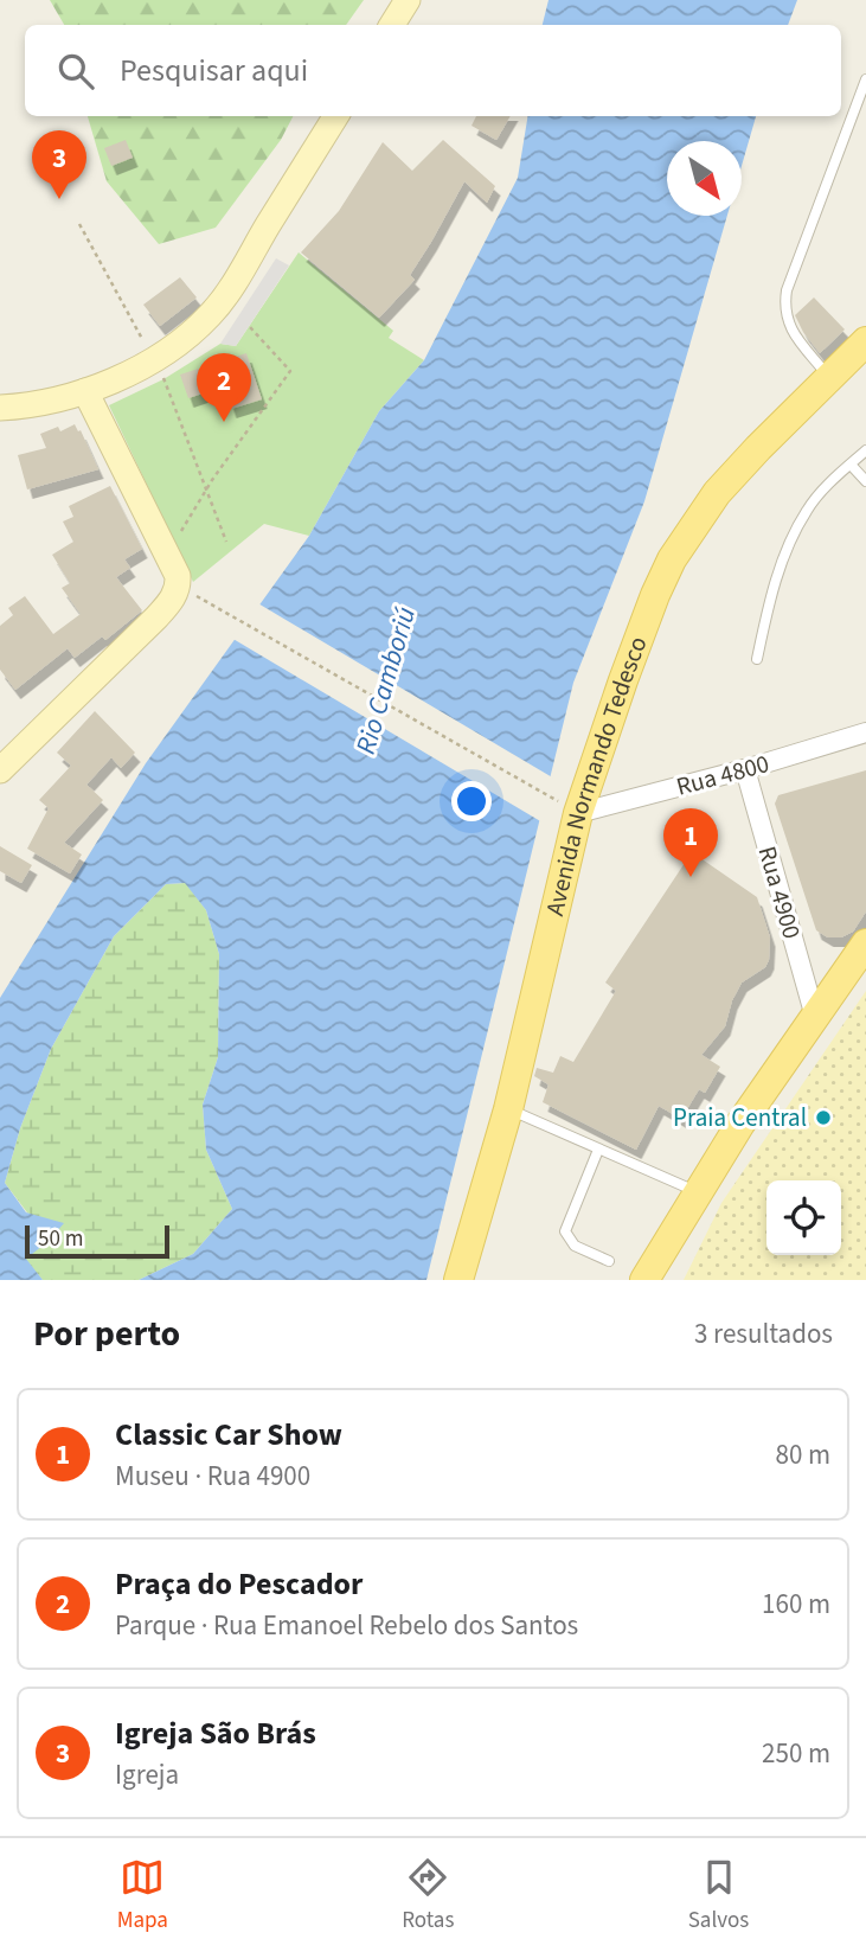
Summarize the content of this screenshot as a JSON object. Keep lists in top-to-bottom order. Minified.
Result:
{"streets":{"main road":["Avenida Normando Tedesco"],"street":["Rua 4800","Rua 4900"]},"crossings":[["Rua 4800","Avenida Normando Tedesco"],["Rua 4800","Rua 4900"]],"water":["Rio Camboriú"],"places":["Praia Central"],"scale_bar":"50 m","north":"bottom right","page":{"search":"Pesquisar aqui","pins":["3","2","1"],"scale":"50 m","heading":["Por perto","3 resultados"],"list":[{"mark":"1","name":"Classic Car Show","note":"Museu · Rua 4900","value":"80 m"},{"mark":"2","name":"Praça do Pescador","note":"Parque · Rua Emanoel Rebelo dos Santos","value":"160 m"},{"mark":"3","name":"Igreja São Brás","note":"Igreja","value":"250 m"}],"nav":["Mapa","Rotas","Salvos"]}}
